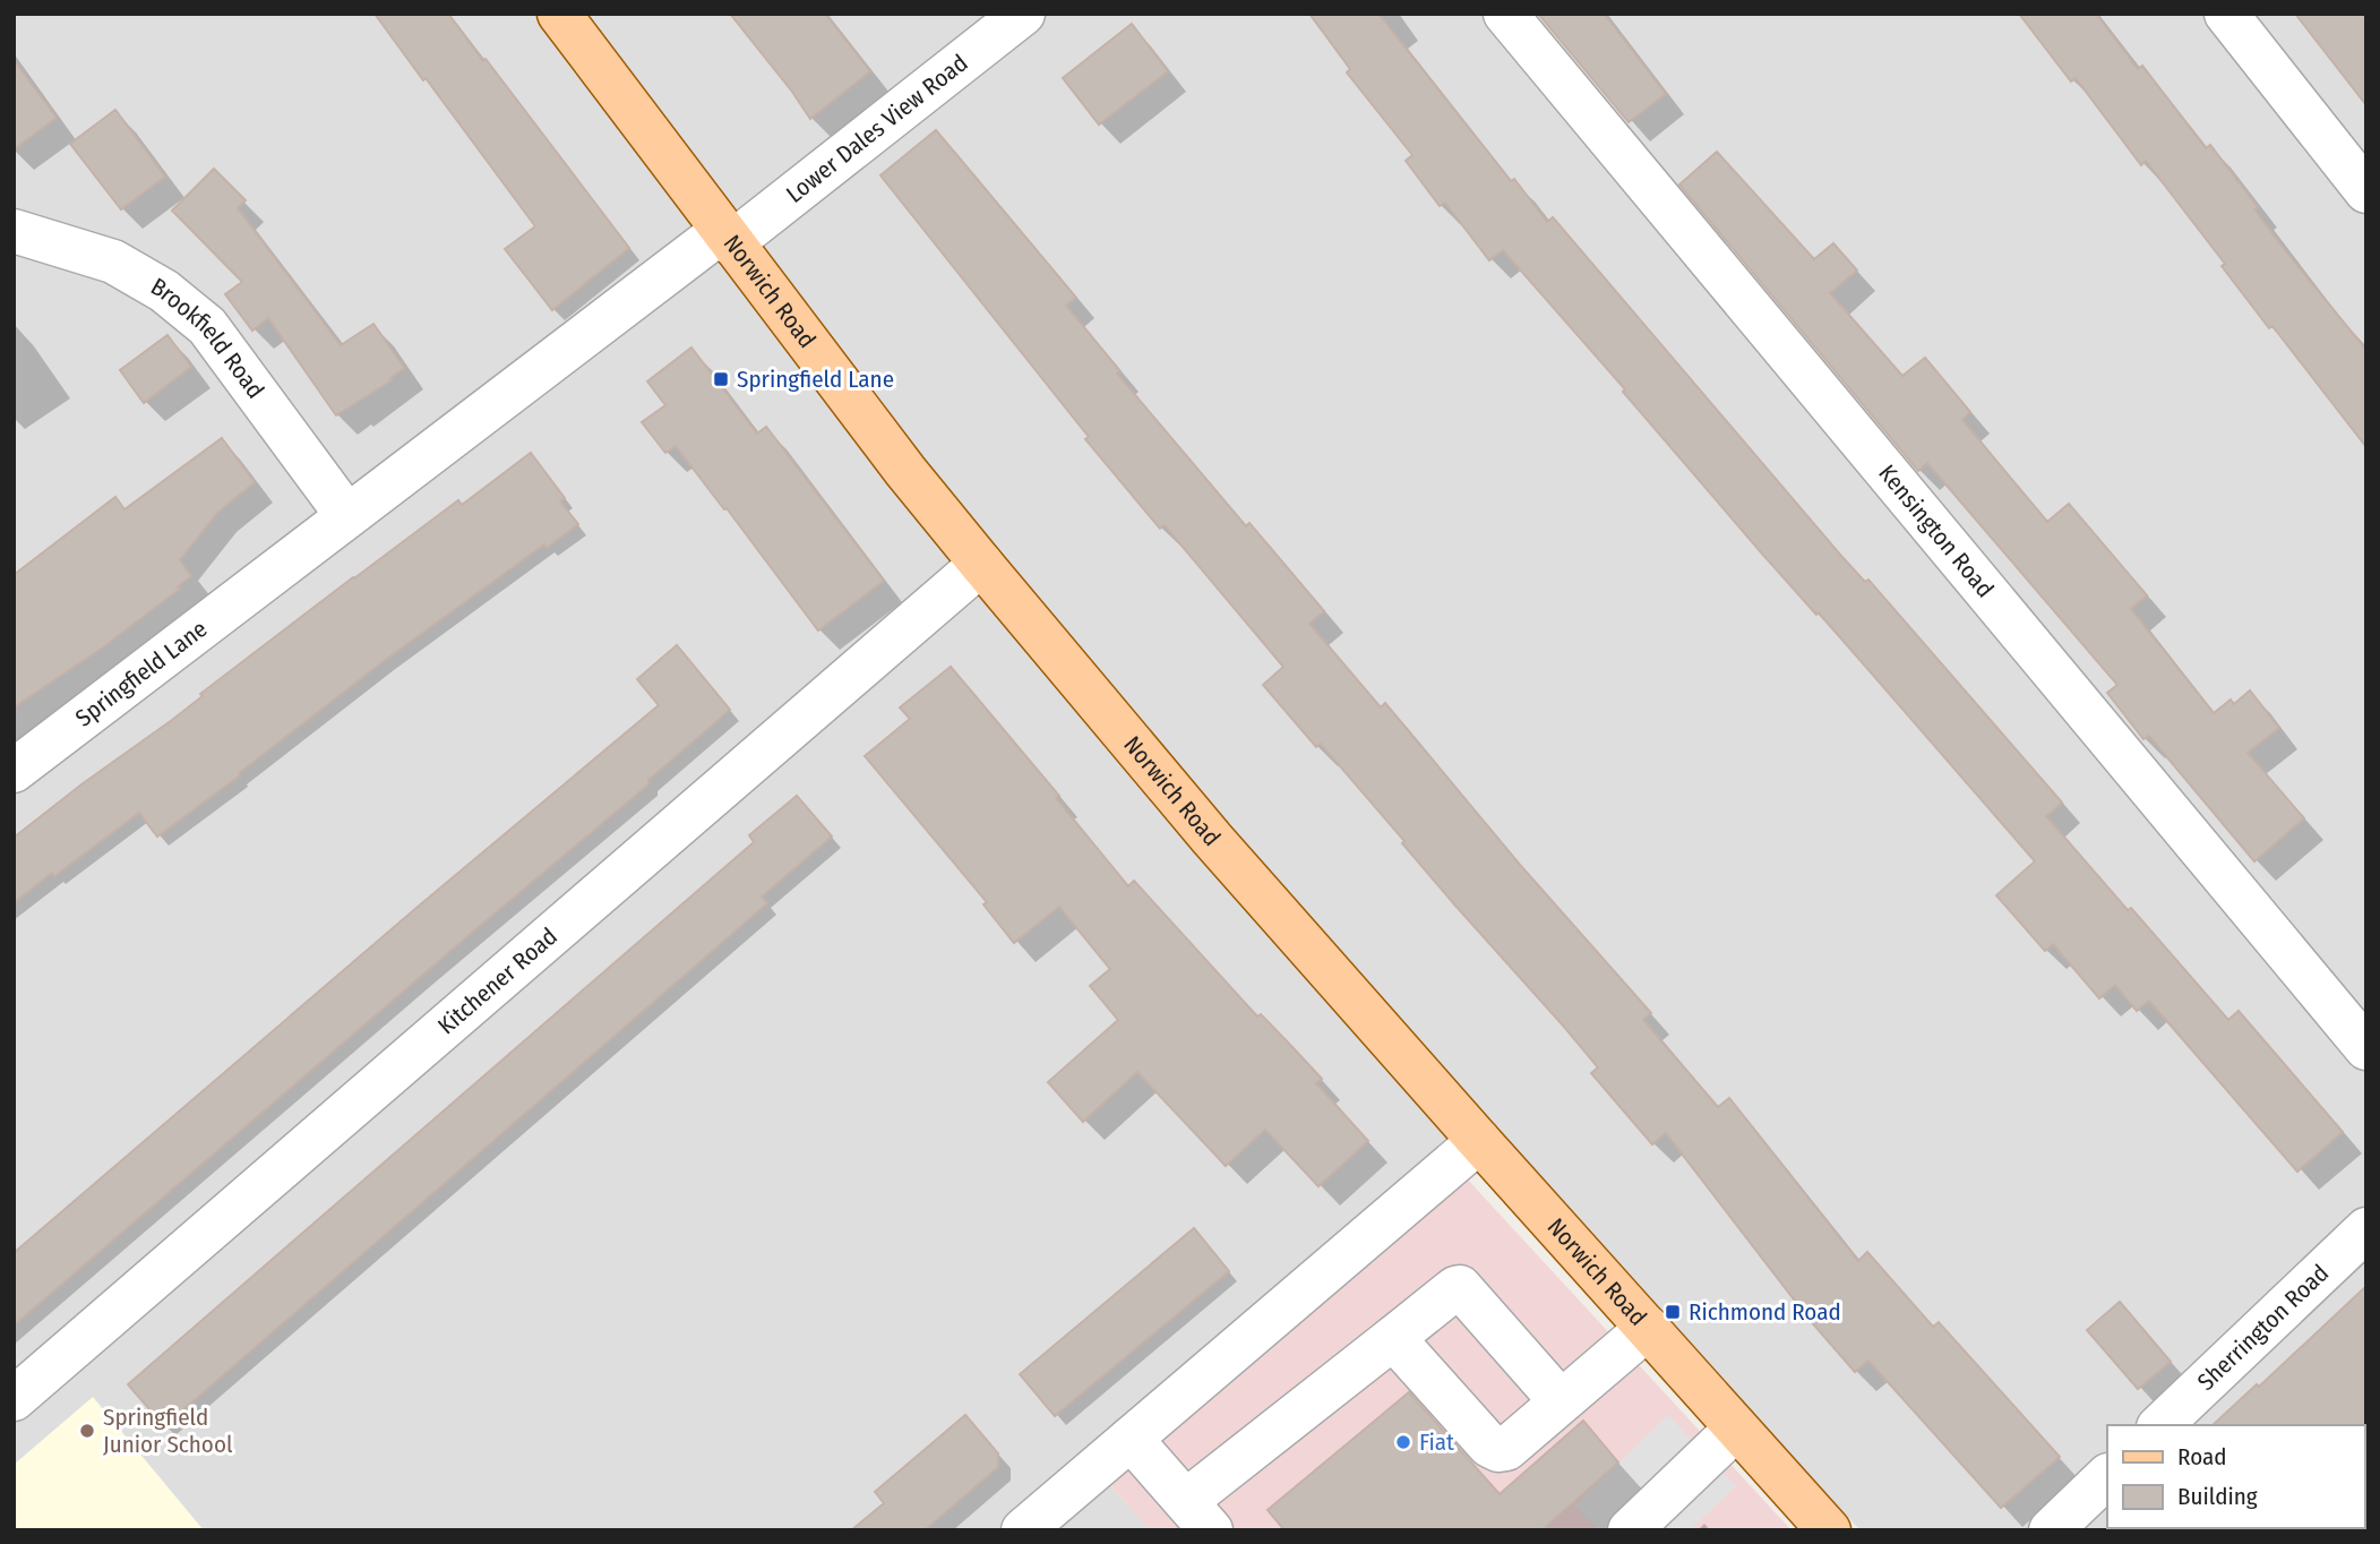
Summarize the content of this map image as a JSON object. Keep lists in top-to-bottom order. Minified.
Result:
{"streets":{"main road":["Norwich Road"],"street":["Lower Dales View Road","Brookfield Road","Kensington Road","Springfield Lane","Kitchener Road","Sherrington Road"]},"crossings":[["Lower Dales View Road","Norwich Road"],["Lower Dales View Road","Springfield Lane"],["Norwich Road","Springfield Lane"],["Norwich Road","Kitchener Road"],["Brookfield Road","Springfield Lane"]],"places":{"transit":["Springfield Lane","Richmond Road"],"other":["Springfield Junior School","Fiat"]},"legend":["Road","Building"]}
